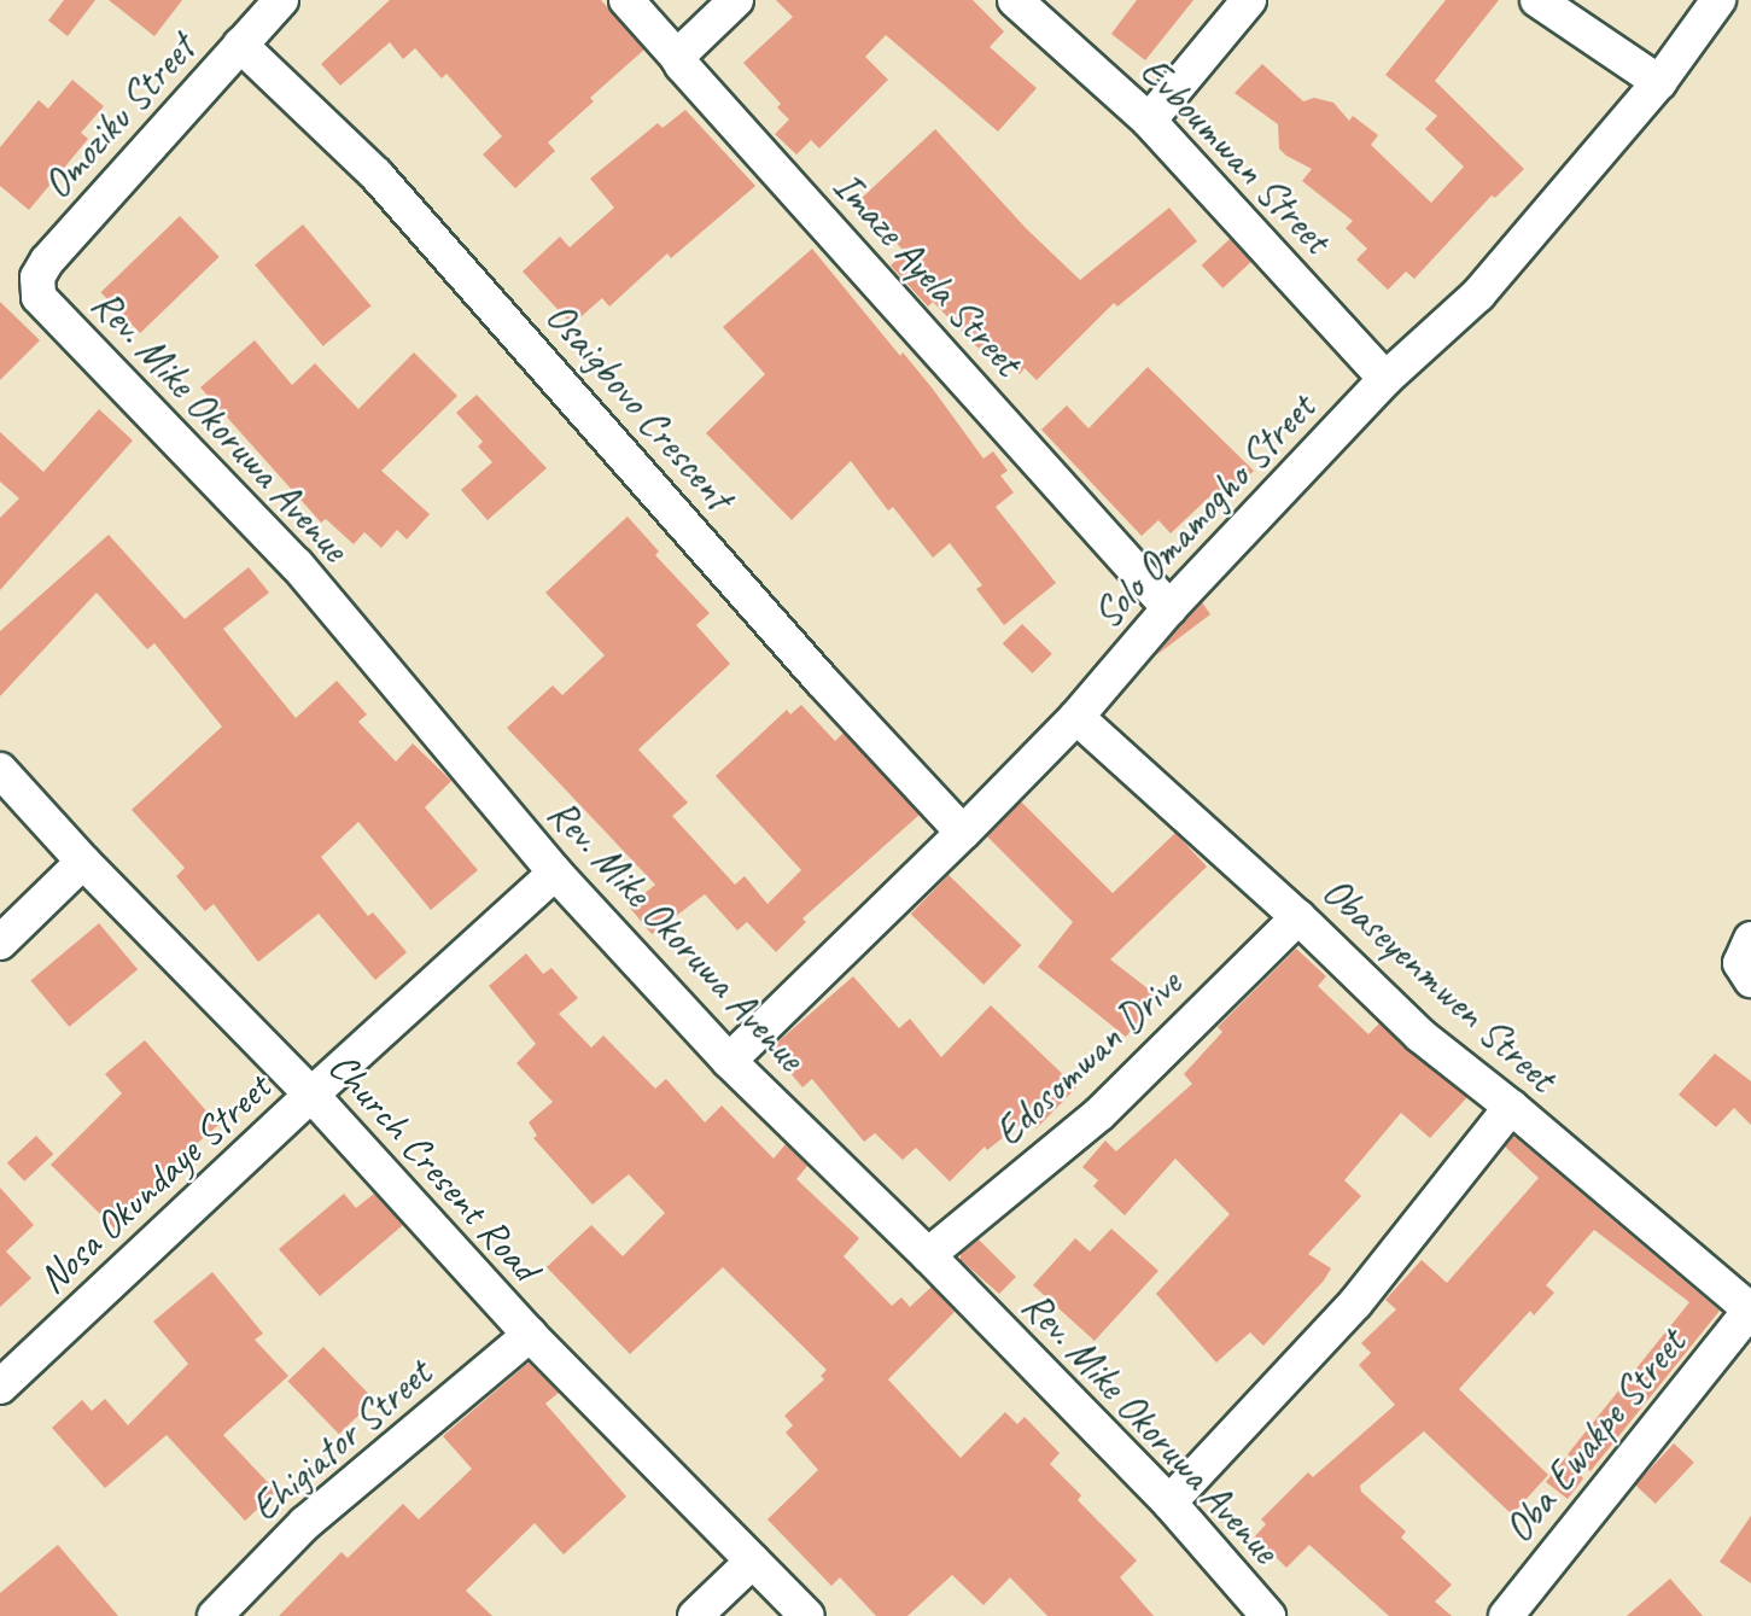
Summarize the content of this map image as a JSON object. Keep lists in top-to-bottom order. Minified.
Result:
{"streets":{"street":["Omoziku Street","Evboumwan Street","Imaze Ayela Street","Osaigbovo Crescent","Rev. Mike Okoruwa Avenue","Solo Omamogho Street","Obaseyenmwen Street","Edosomwan Drive","Church Cresent Road","Nosa Okundaye Street","Oba Ewakpe Street","Ehigiator Street"]},"crossings":[["Omoziku Street","Osaigbovo Crescent"],["Omoziku Street","Rev. Mike Okoruwa Avenue"],["Evboumwan Street","Solo Omamogho Street"],["Imaze Ayela Street","Solo Omamogho Street"],["Osaigbovo Crescent","Solo Omamogho Street"],["Rev. Mike Okoruwa Avenue","Solo Omamogho Street"],["Rev. Mike Okoruwa Avenue","Edosomwan Drive"],["Rev. Mike Okoruwa Avenue","Nosa Okundaye Street"],["Solo Omamogho Street","Obaseyenmwen Street"],["Obaseyenmwen Street","Edosomwan Drive"],["Obaseyenmwen Street","Oba Ewakpe Street"],["Church Cresent Road","Nosa Okundaye Street"],["Church Cresent Road","Ehigiator Street"]]}
